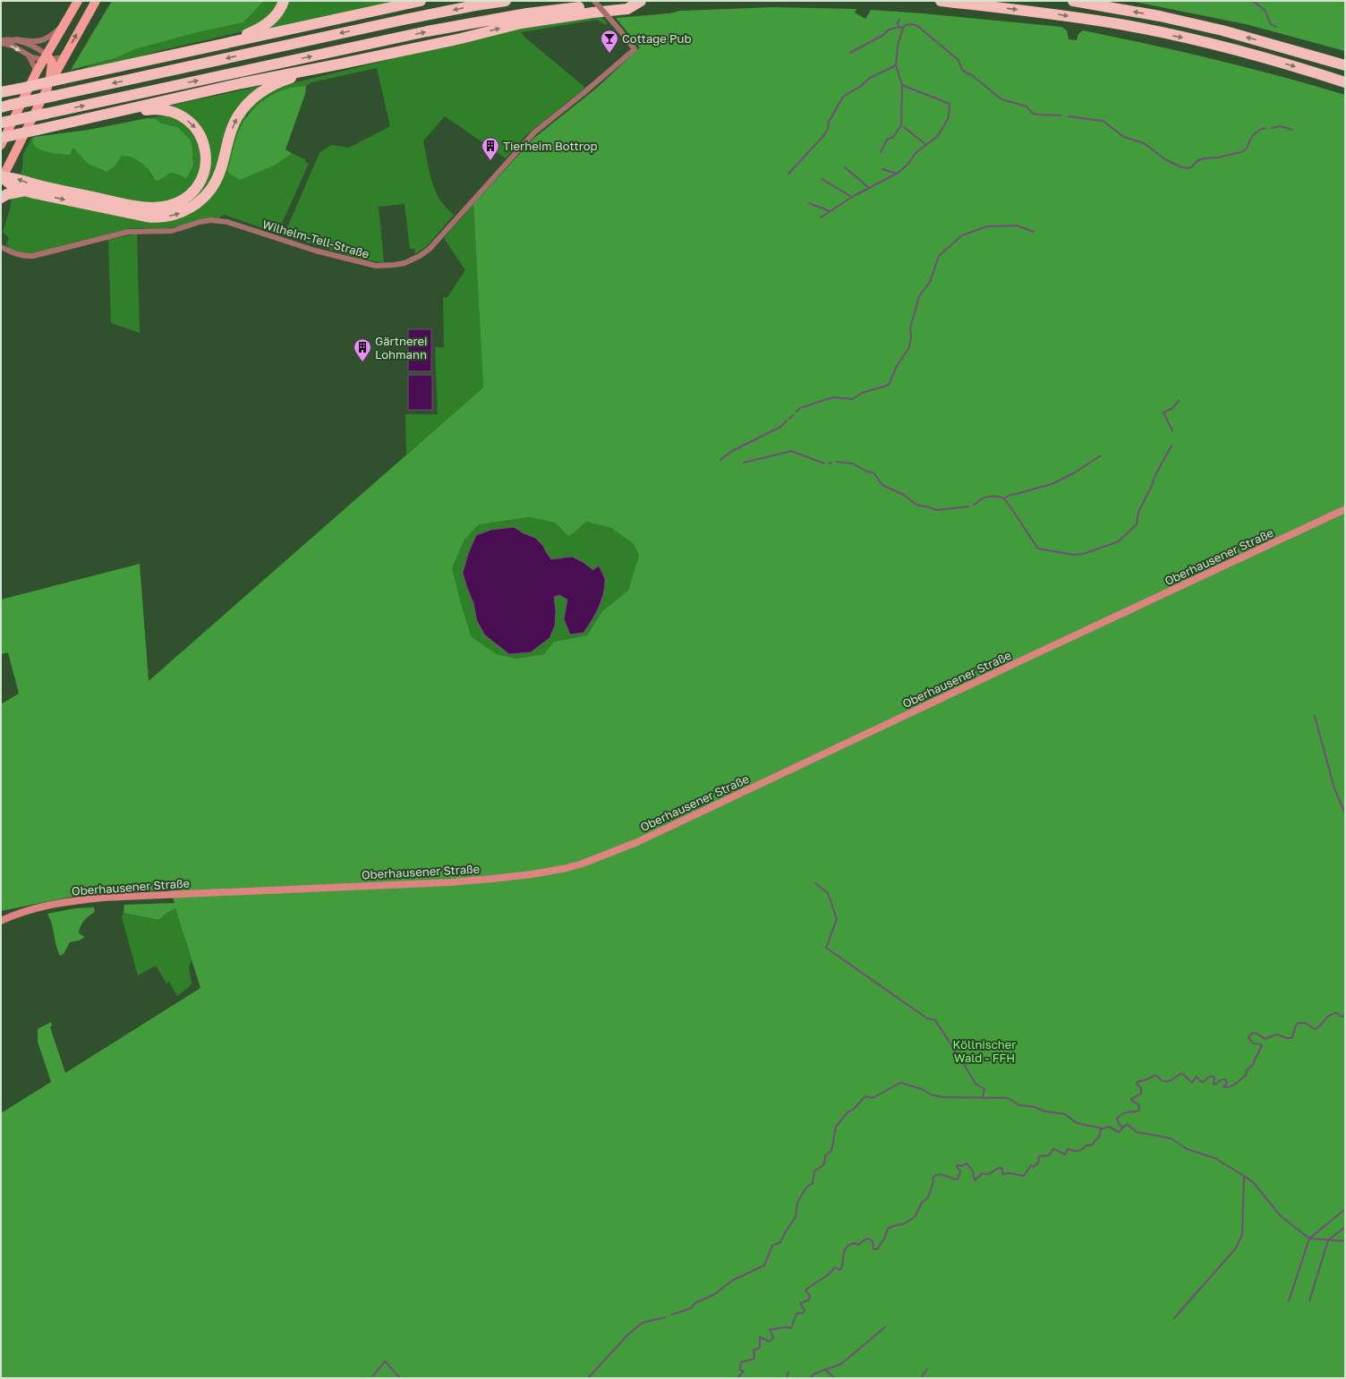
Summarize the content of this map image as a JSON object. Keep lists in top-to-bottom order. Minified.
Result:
{"streets":{"main road":["Oberhausener Straße"],"street":["Wilhelm-Tell-Straße"]},"parks":["Köllnischer Wald - FFH"],"places":{"bar":["Cottage Pub"],"building":["Tierheim Bottrop","Gärtnerei Lohmann"]}}
